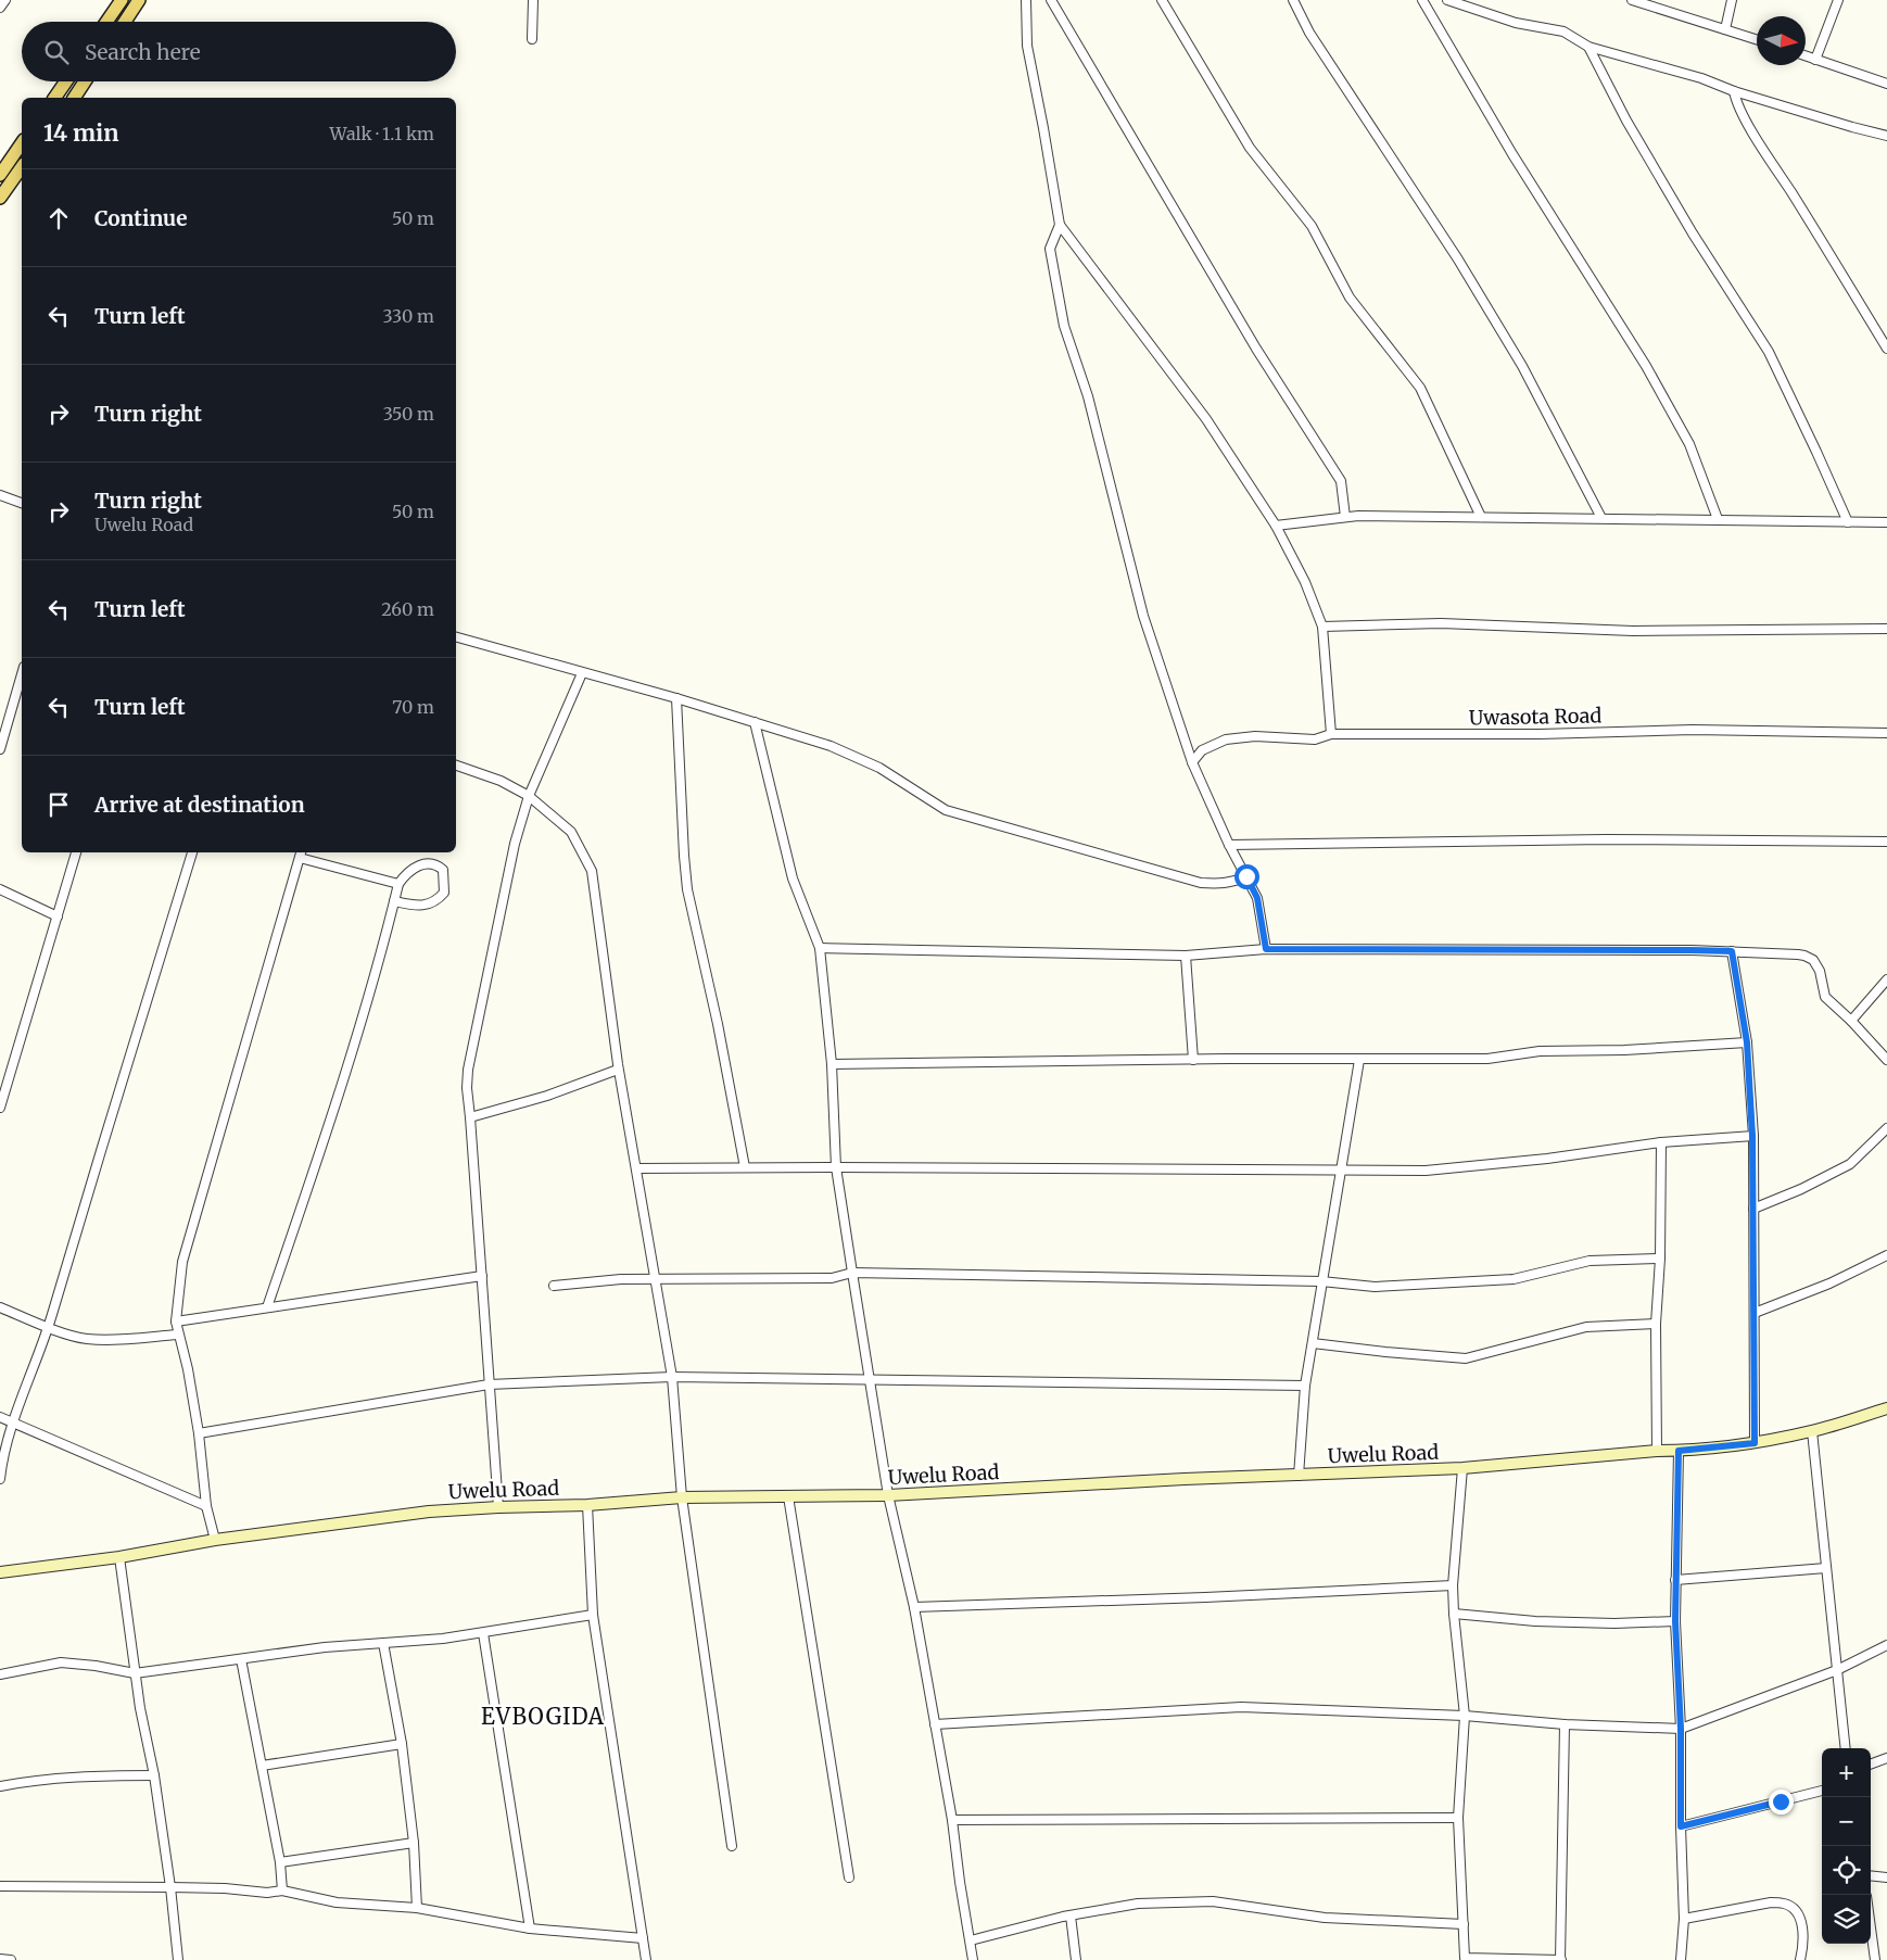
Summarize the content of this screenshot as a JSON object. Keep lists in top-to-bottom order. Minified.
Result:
{"streets":{"street":["Uwasota Road","Uwelu Road"]},"districts":["EVBOGIDA"],"north":"right","page":{"search":"Search here","heading":["14 min","Walk · 1.1 km"],"list":[["Continue","50 m"],["Turn left","330 m"],["Turn right","350 m"],["Turn right","Uwelu Road","50 m"],["Turn left","260 m"],["Turn left","70 m"],"Arrive at destination"],"map_buttons":["+","−"]}}
